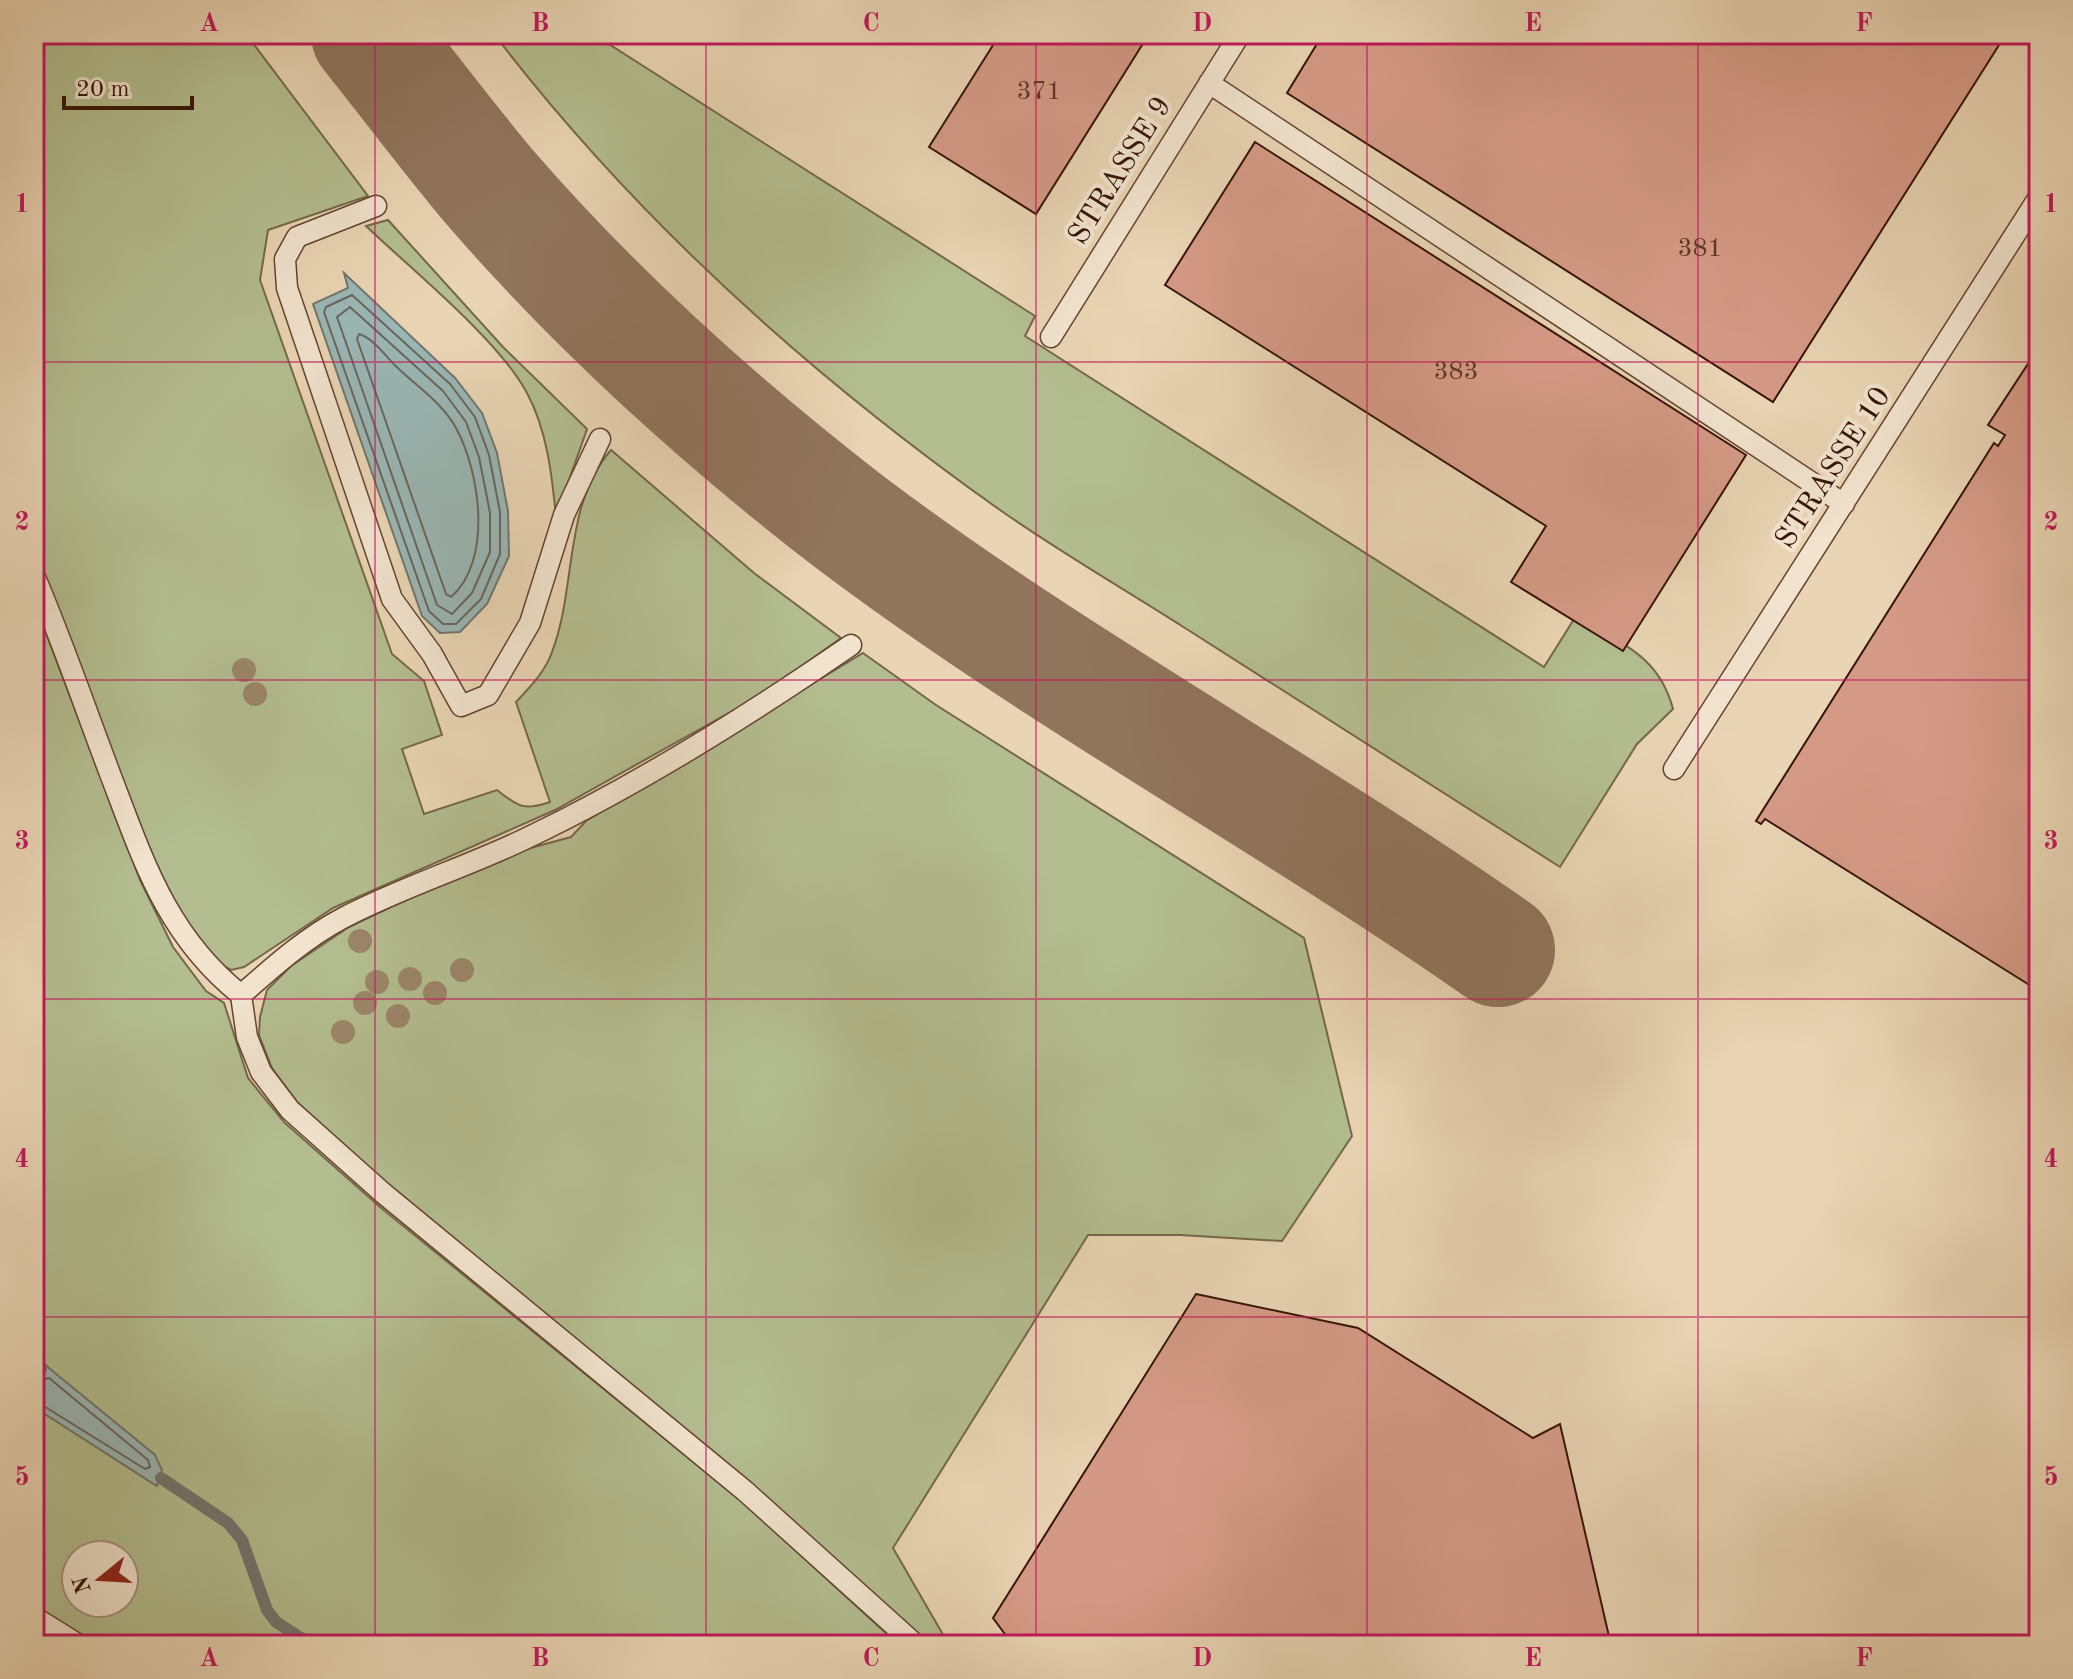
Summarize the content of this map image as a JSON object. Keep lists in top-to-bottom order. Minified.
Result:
{"streets":{"lane":["STRASSE 9","STRASSE 10"]},"house_numbers":["371","381","383"],"scale_bar":"20 m","north":"left","grid":{"columns":["A","B","C","D","E","F"],"rows":["1","2","3","4","5"]}}
